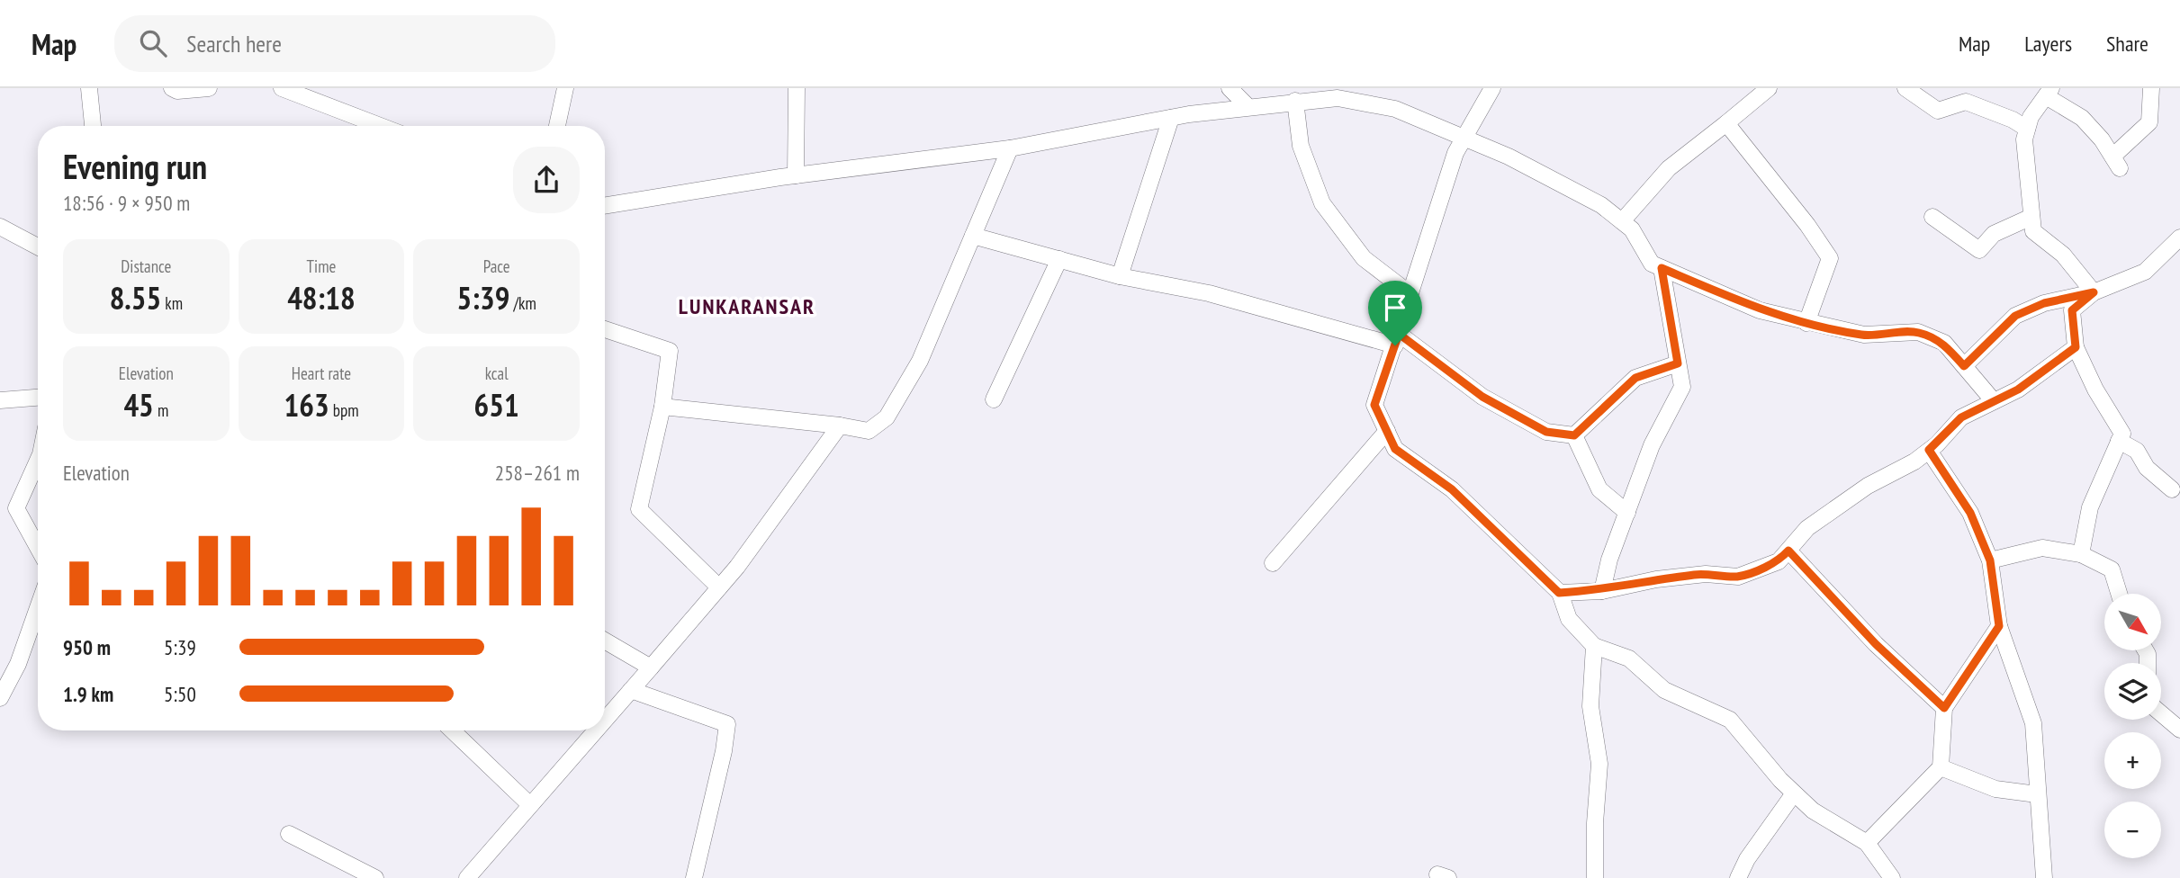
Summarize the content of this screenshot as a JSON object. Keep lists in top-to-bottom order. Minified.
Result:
{"districts":["LUNKARANSAR"],"north":"bottom right","page":{"header":"Map","search":"Search here","nav":["Map","Layers","Share"],"heading":["Evening run","18:56 · 9 × 950 m"],"stats":[["Distance","8.55 km"],["Time","48:18"],["Pace","5:39 /km"],["Elevation","45 m"],["Heart rate","163 bpm"],["kcal","651"]],"chart":["Elevation","258–261 m"],"map_buttons":["+","−"],"list":[{"name":"950 m","note":"5:39"},{"name":"1.9 km","note":"5:50"}]}}
